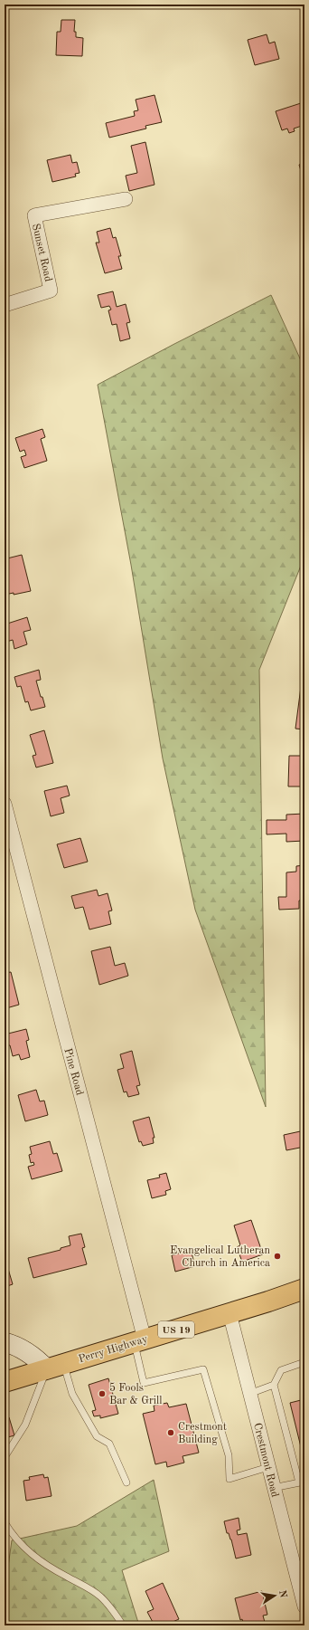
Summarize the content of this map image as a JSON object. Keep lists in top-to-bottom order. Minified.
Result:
{"streets":{"main road":["US 19","Perry Highway"],"street":["Sunset Road","Pine Road","Crestmont Road"]},"crossings":[["Pine Road","Perry Highway"],["Perry Highway","Crestmont Road"]],"places":["Evangelical Lutheran Church in America","5 Fools Bar & Grill","Crestmont Building"],"north":"right"}
